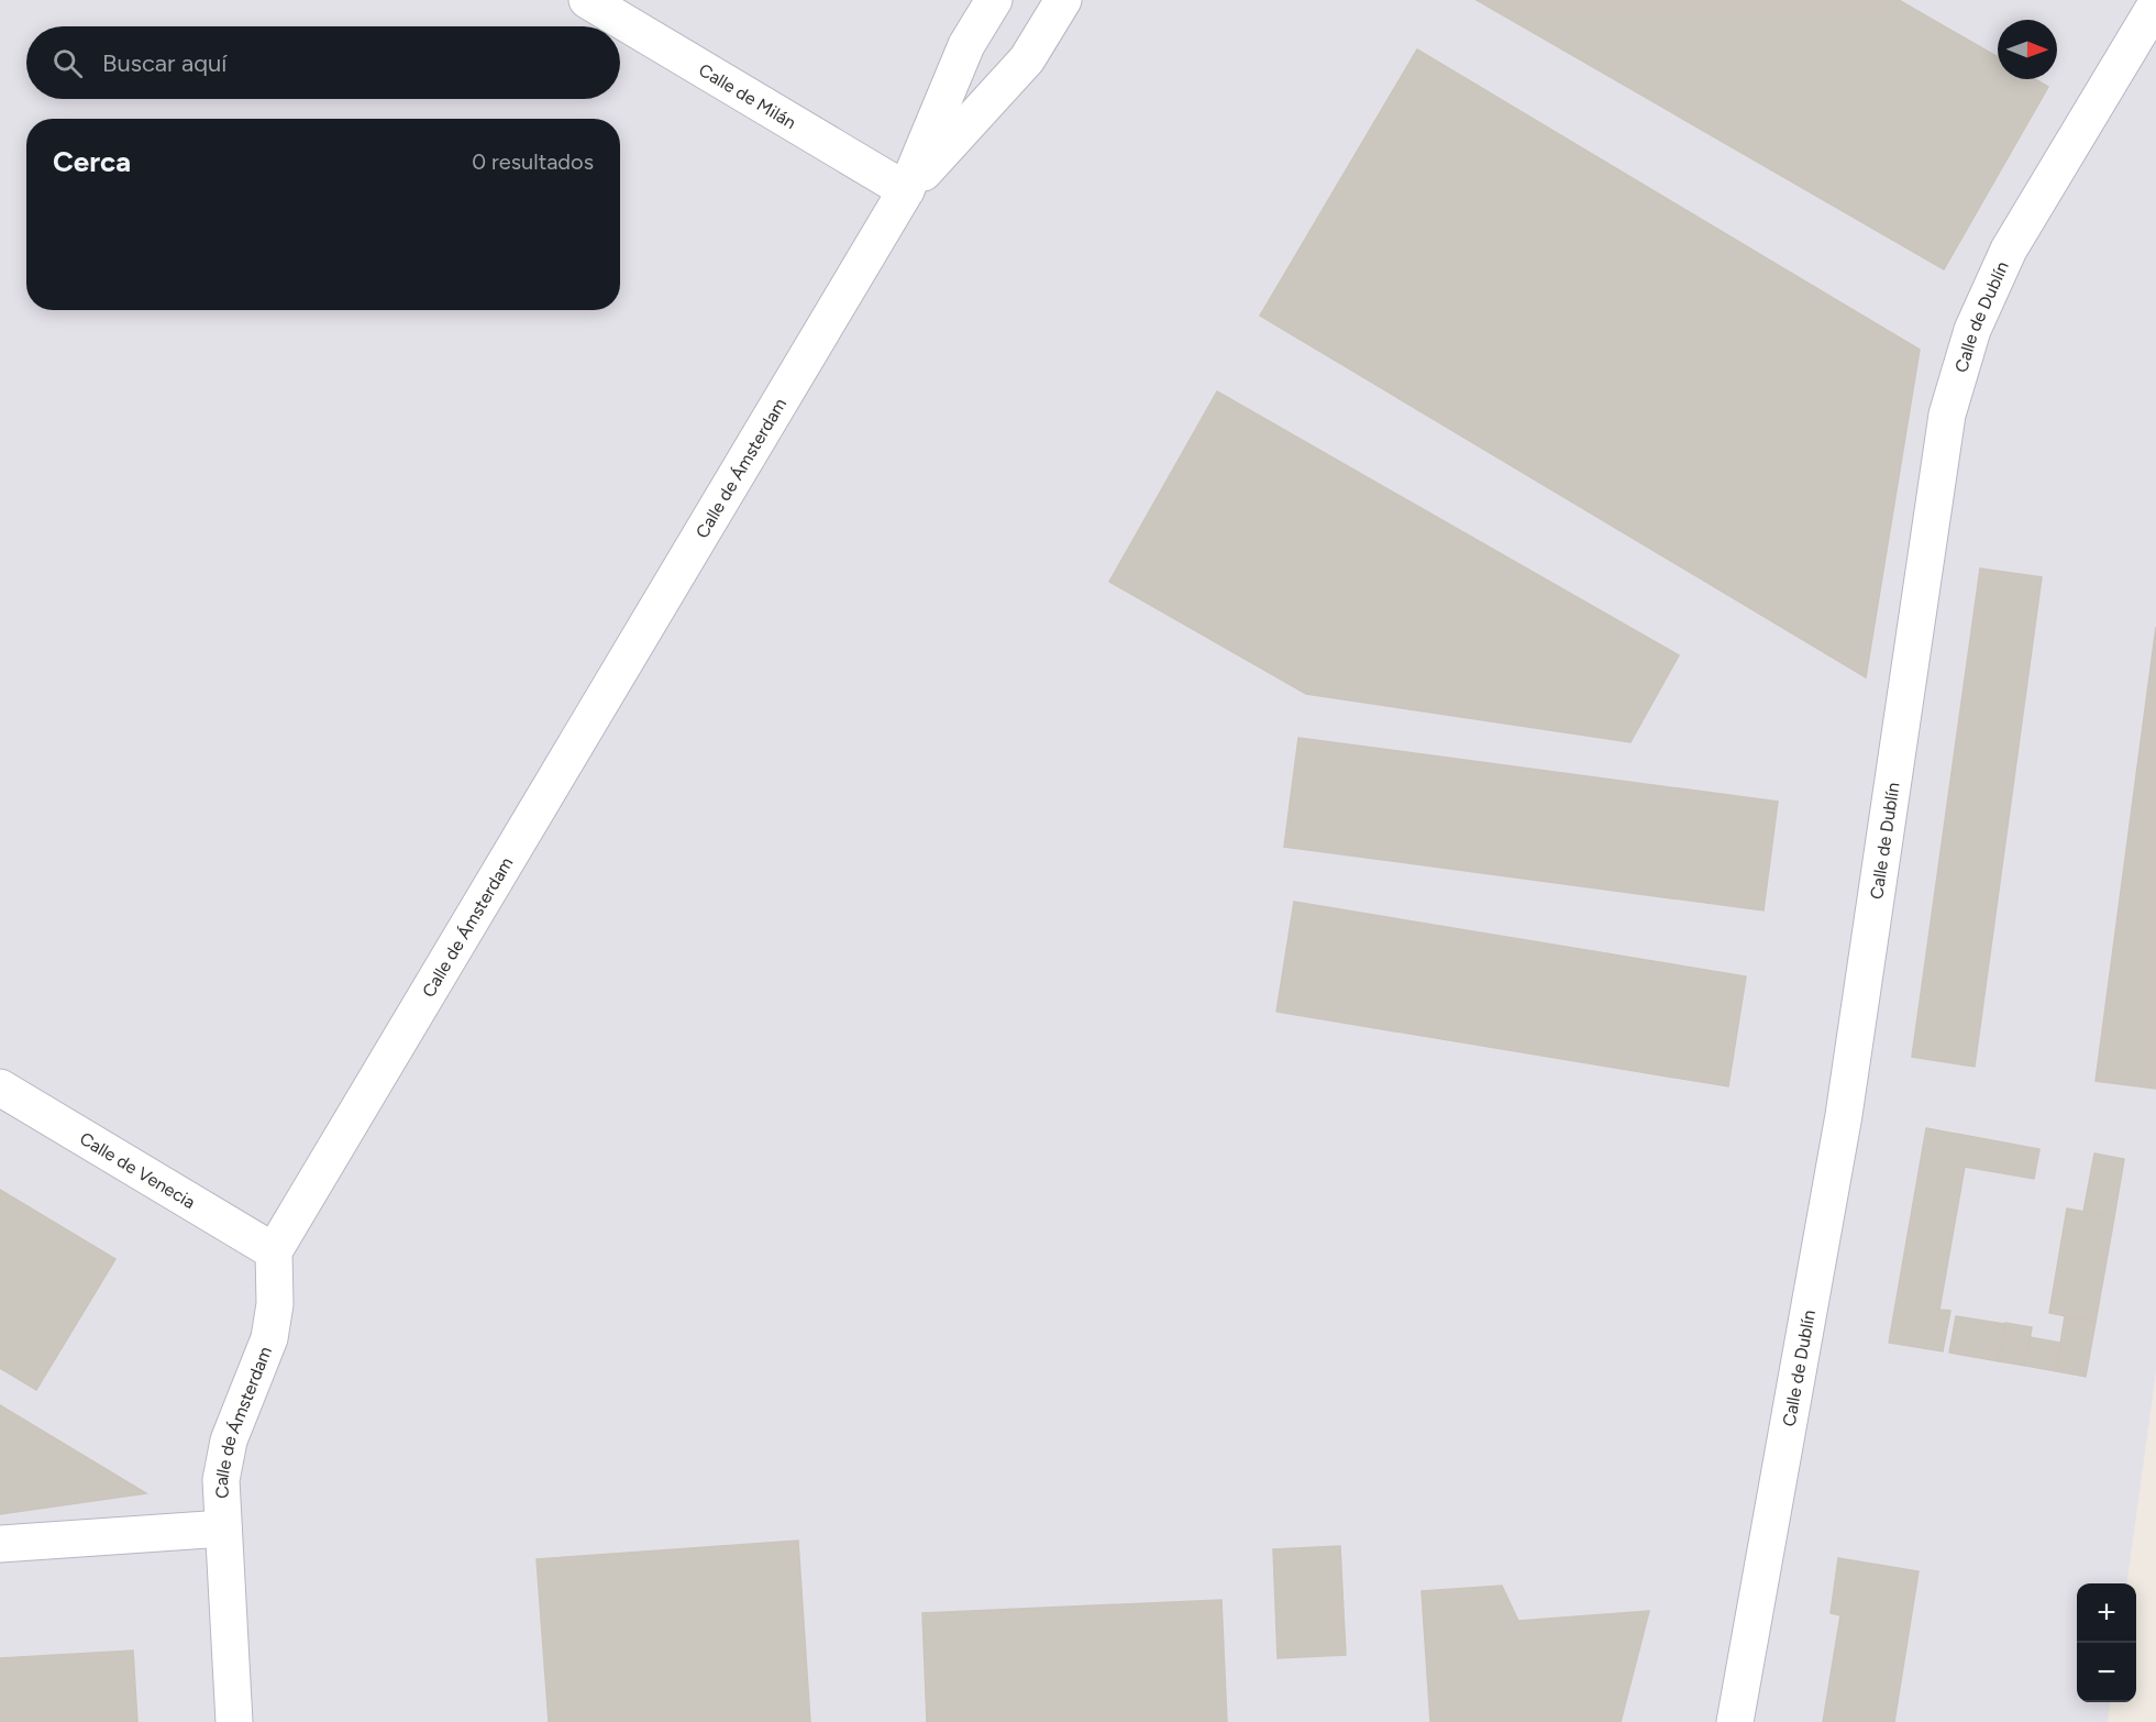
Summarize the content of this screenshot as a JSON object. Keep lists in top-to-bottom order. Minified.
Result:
{"streets":{"street":["Calle de Milán","Calle de Dublín","Calle de Ámsterdam","Calle de Venecia"]},"crossings":[["Calle de Milán","Calle de Ámsterdam"],["Calle de Ámsterdam","Calle de Venecia"]],"north":"right","page":{"search":"Buscar aquí","heading":["Cerca","0 resultados"],"map_buttons":["+","−"]}}
